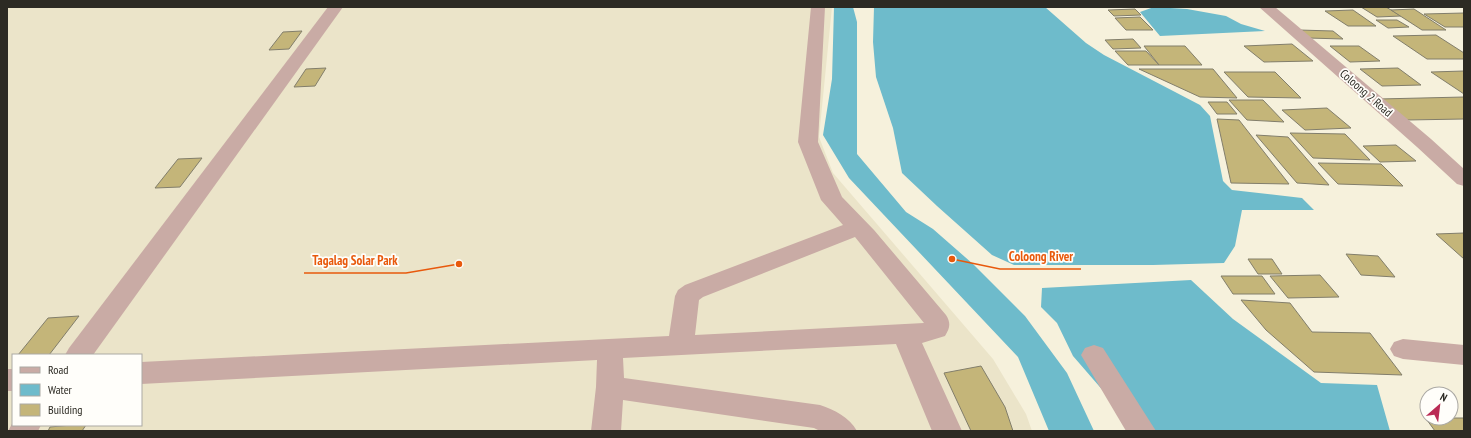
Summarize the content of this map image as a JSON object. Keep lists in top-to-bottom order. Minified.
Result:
{"streets":{"street":["Coloong 2 Road"]},"places":["Coloong River","Tagalag Solar Park"],"legend":["Road","Water","Building"],"north":"top right"}
